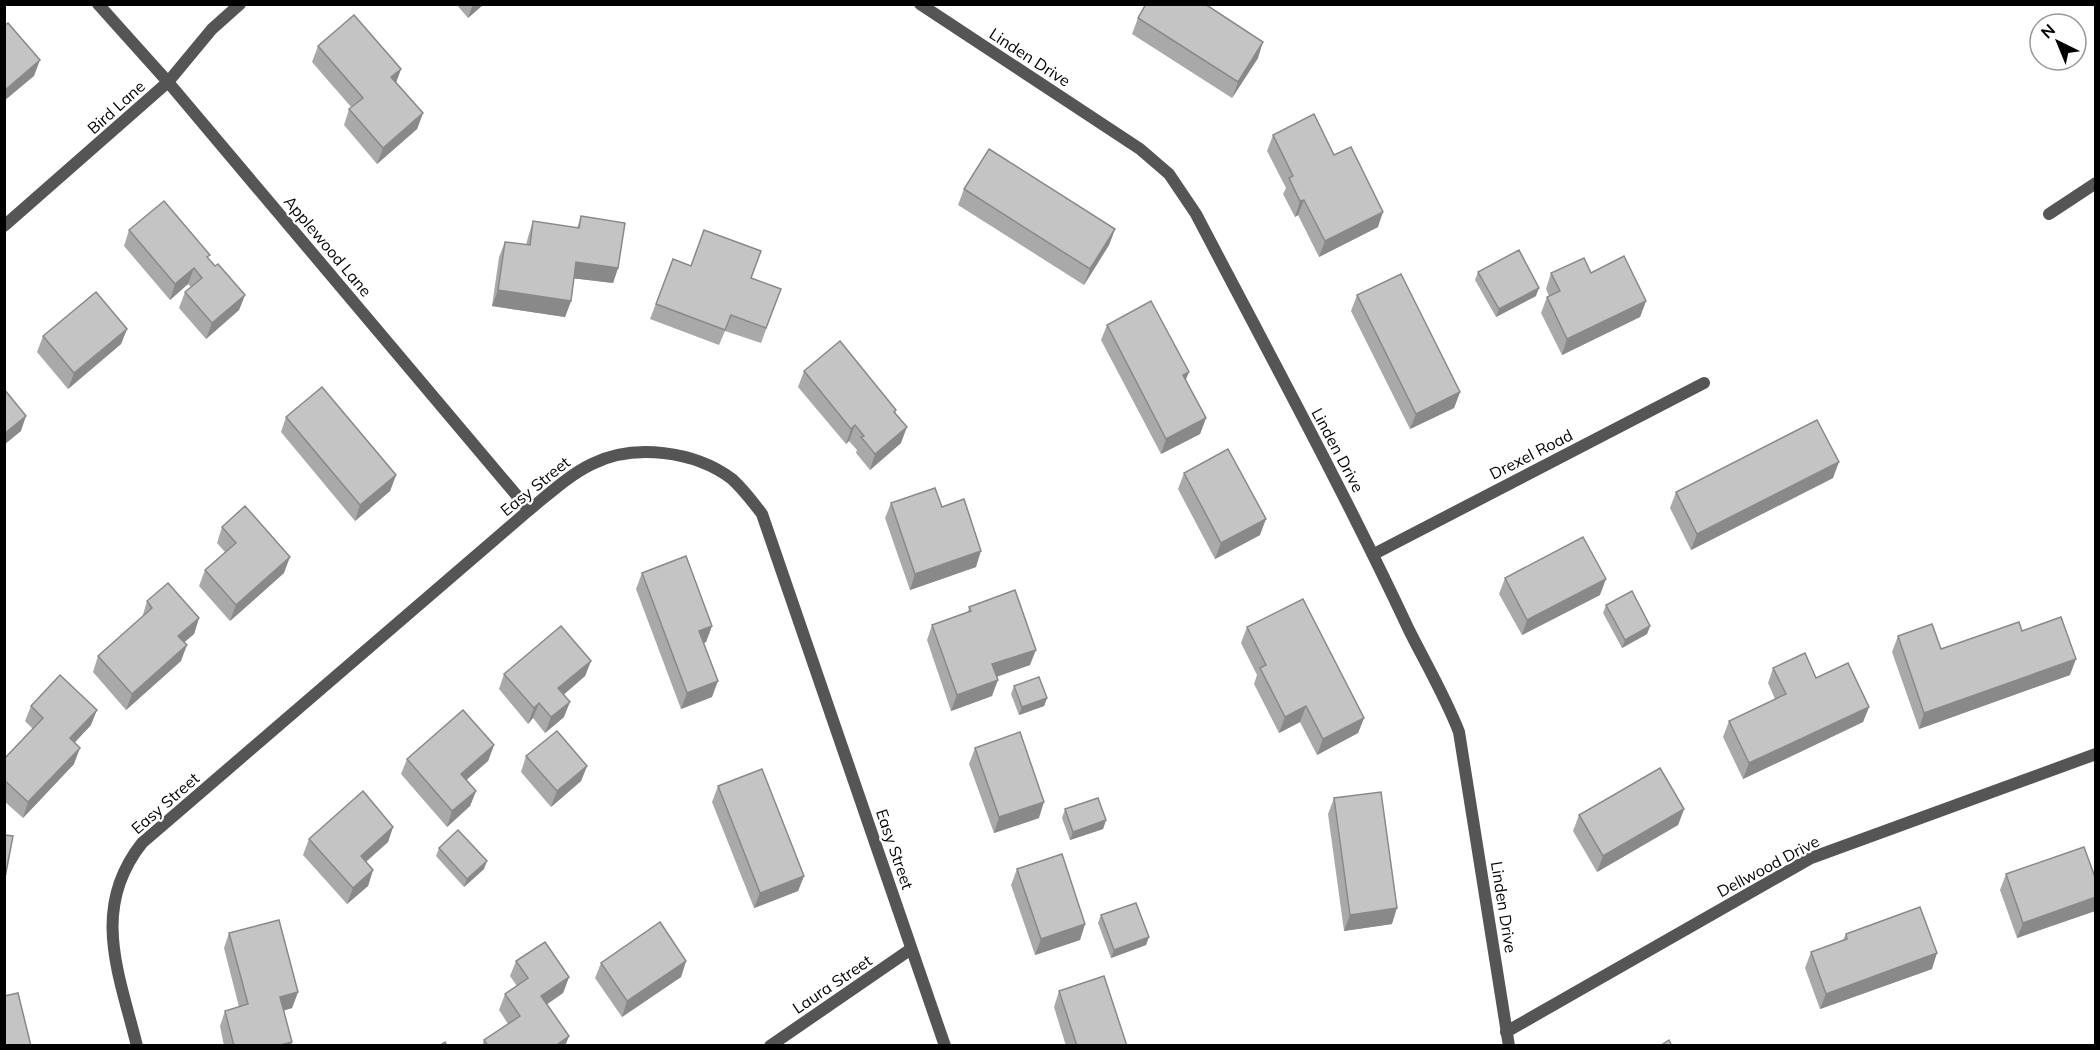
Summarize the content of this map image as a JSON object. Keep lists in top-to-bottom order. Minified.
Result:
{"streets":{"street":["Linden Drive","Bird Lane","Applewood Lane","Drexel Road","Easy Street","Dellwood Drive","Laura Street"]},"crossings":[["Linden Drive","Drexel Road"],["Linden Drive","Dellwood Drive"],["Bird Lane","Applewood Lane"],["Applewood Lane","Easy Street"],["Easy Street","Laura Street"]],"north":"top left"}
